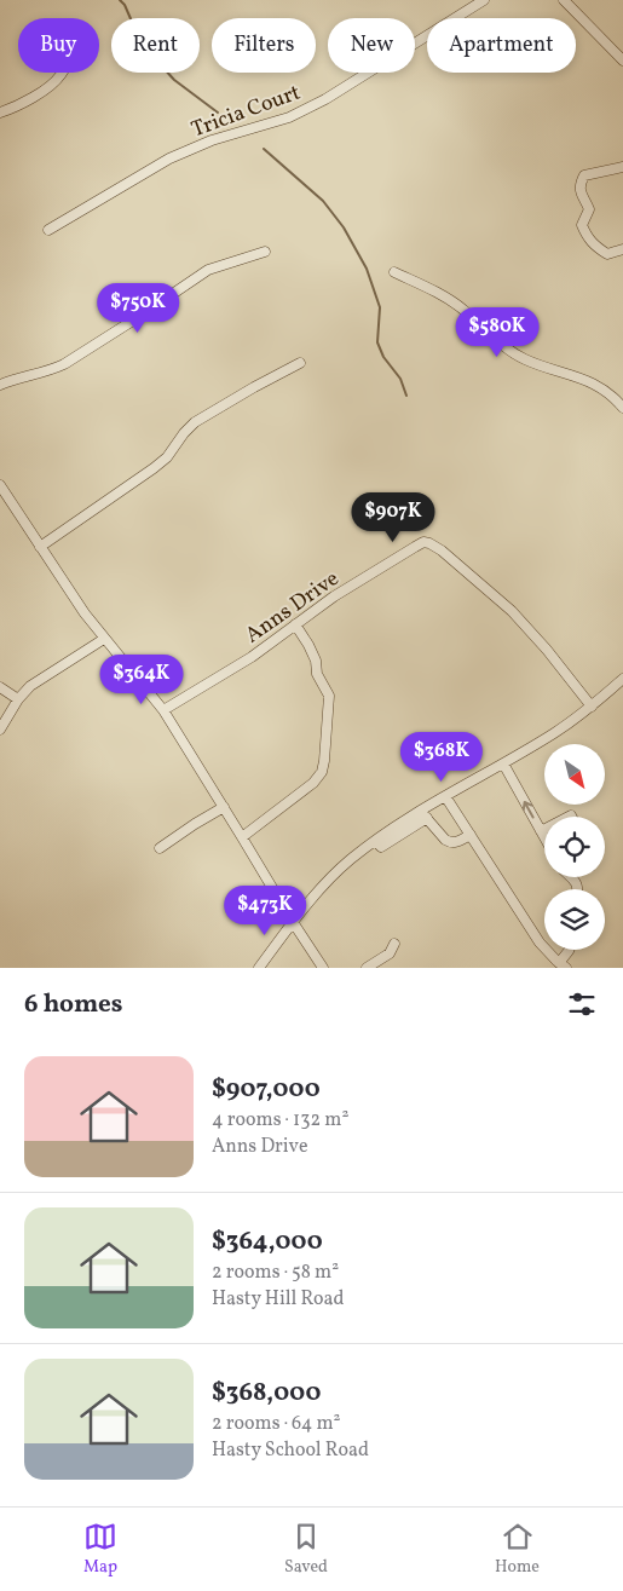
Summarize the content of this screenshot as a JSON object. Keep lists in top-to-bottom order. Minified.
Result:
{"streets":{"street":["Tricia Court","Anns Drive"]},"north":"bottom right","page":{"chip":["Buy","Rent","Filters","New","Apartment"],"price":["$750K","$580K","$907K","$364K","$368K","$473K"],"heading":"6 homes","list":[{"name":"$907,000","note":"4 rooms · 132 m² · Anns Drive"},{"name":"$364,000","note":"2 rooms · 58 m² · Hasty Hill Road"},{"name":"$368,000","note":"2 rooms · 64 m² · Hasty School Road"}],"tabs":["Map","Saved","Home"]}}
